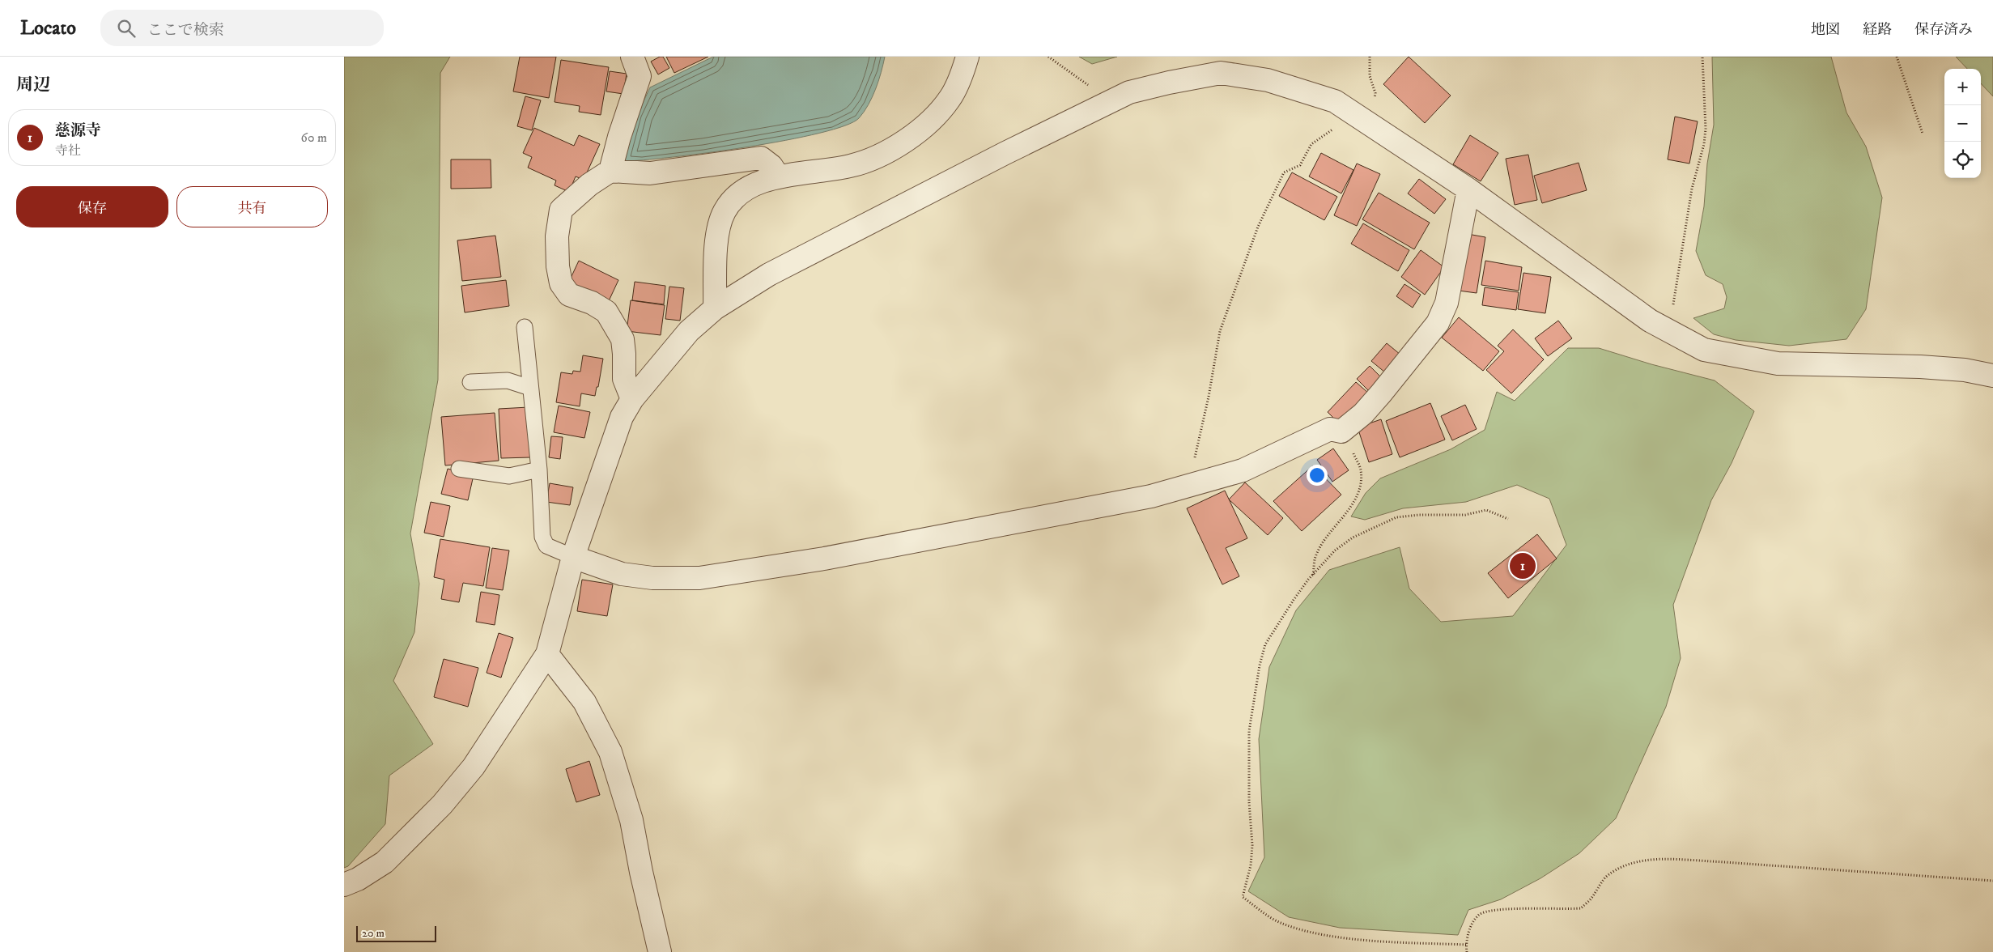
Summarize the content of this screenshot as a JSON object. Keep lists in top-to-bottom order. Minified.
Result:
{"scale_bar":"20 m","page":{"header":"Locato","search":"ここで検索","nav":["地図","経路","保存済み"],"heading":"周辺","map_buttons":["+","−"],"list":[{"mark":"1","name":"慈源寺","note":"寺社","value":"60 m"}],"buttons":["保存","共有"],"pins":"1","scale":"20 m"}}
